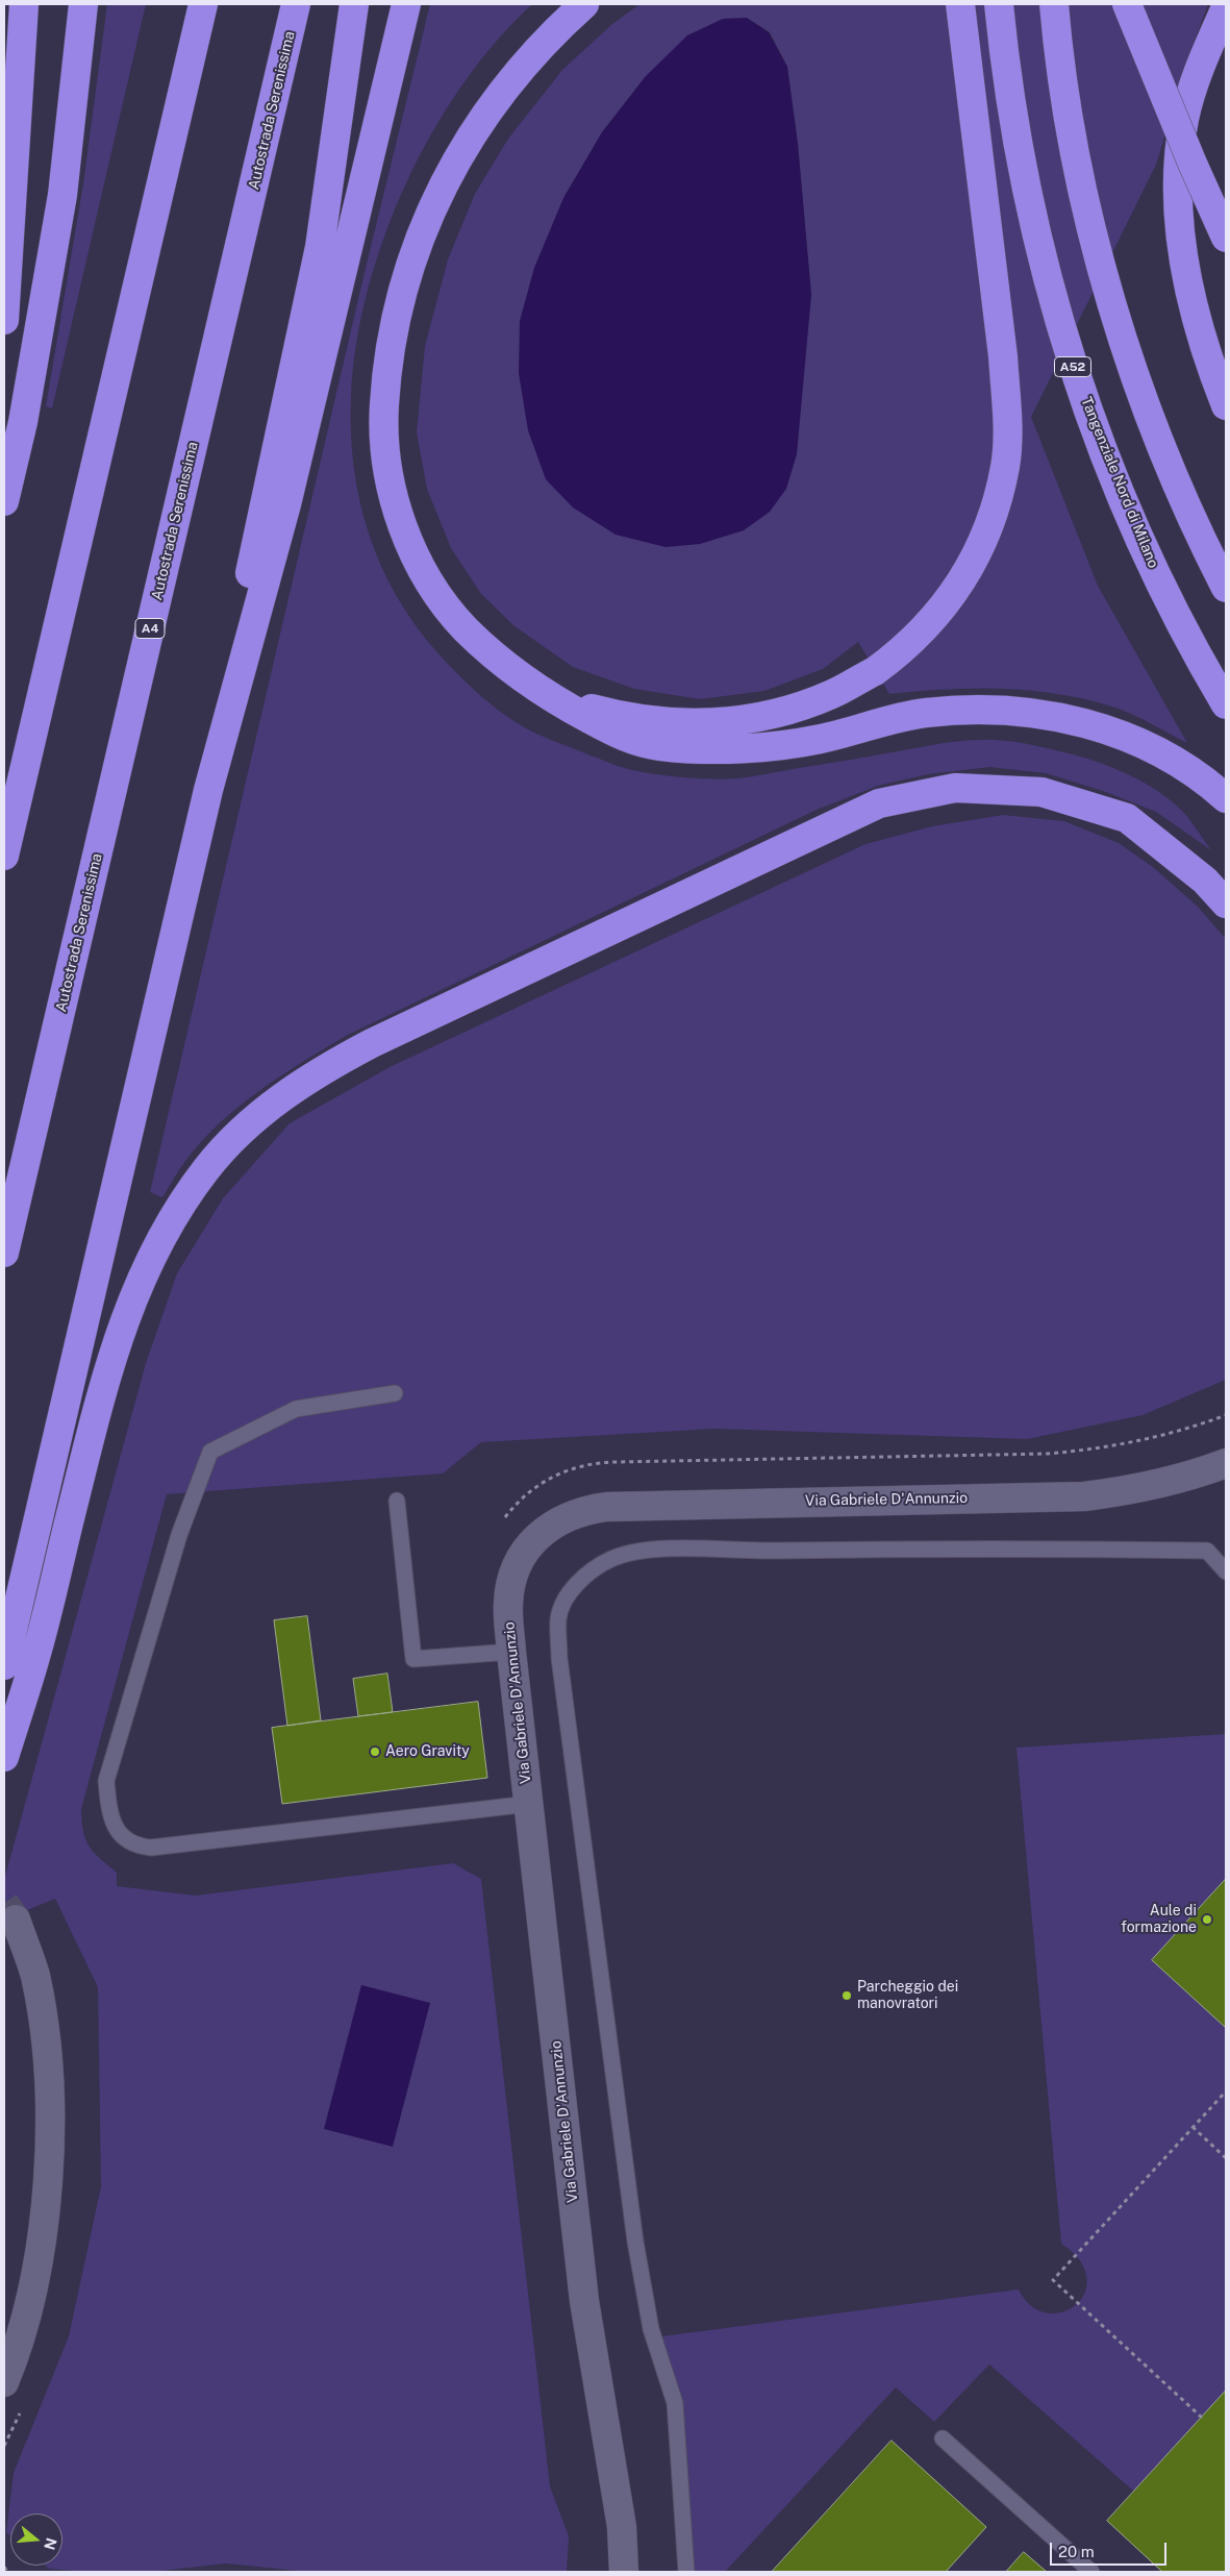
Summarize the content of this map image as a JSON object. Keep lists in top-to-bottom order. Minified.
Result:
{"streets":{"highway":["Autostrada Serenissima","A52","Tangenziale Nord di Milano","A4"],"street":["Via Gabriele D'Annunzio"]},"places":["Aero Gravity","Aule di formazione","Parcheggio dei manovratori"],"scale_bar":"20 m","north":"right"}
